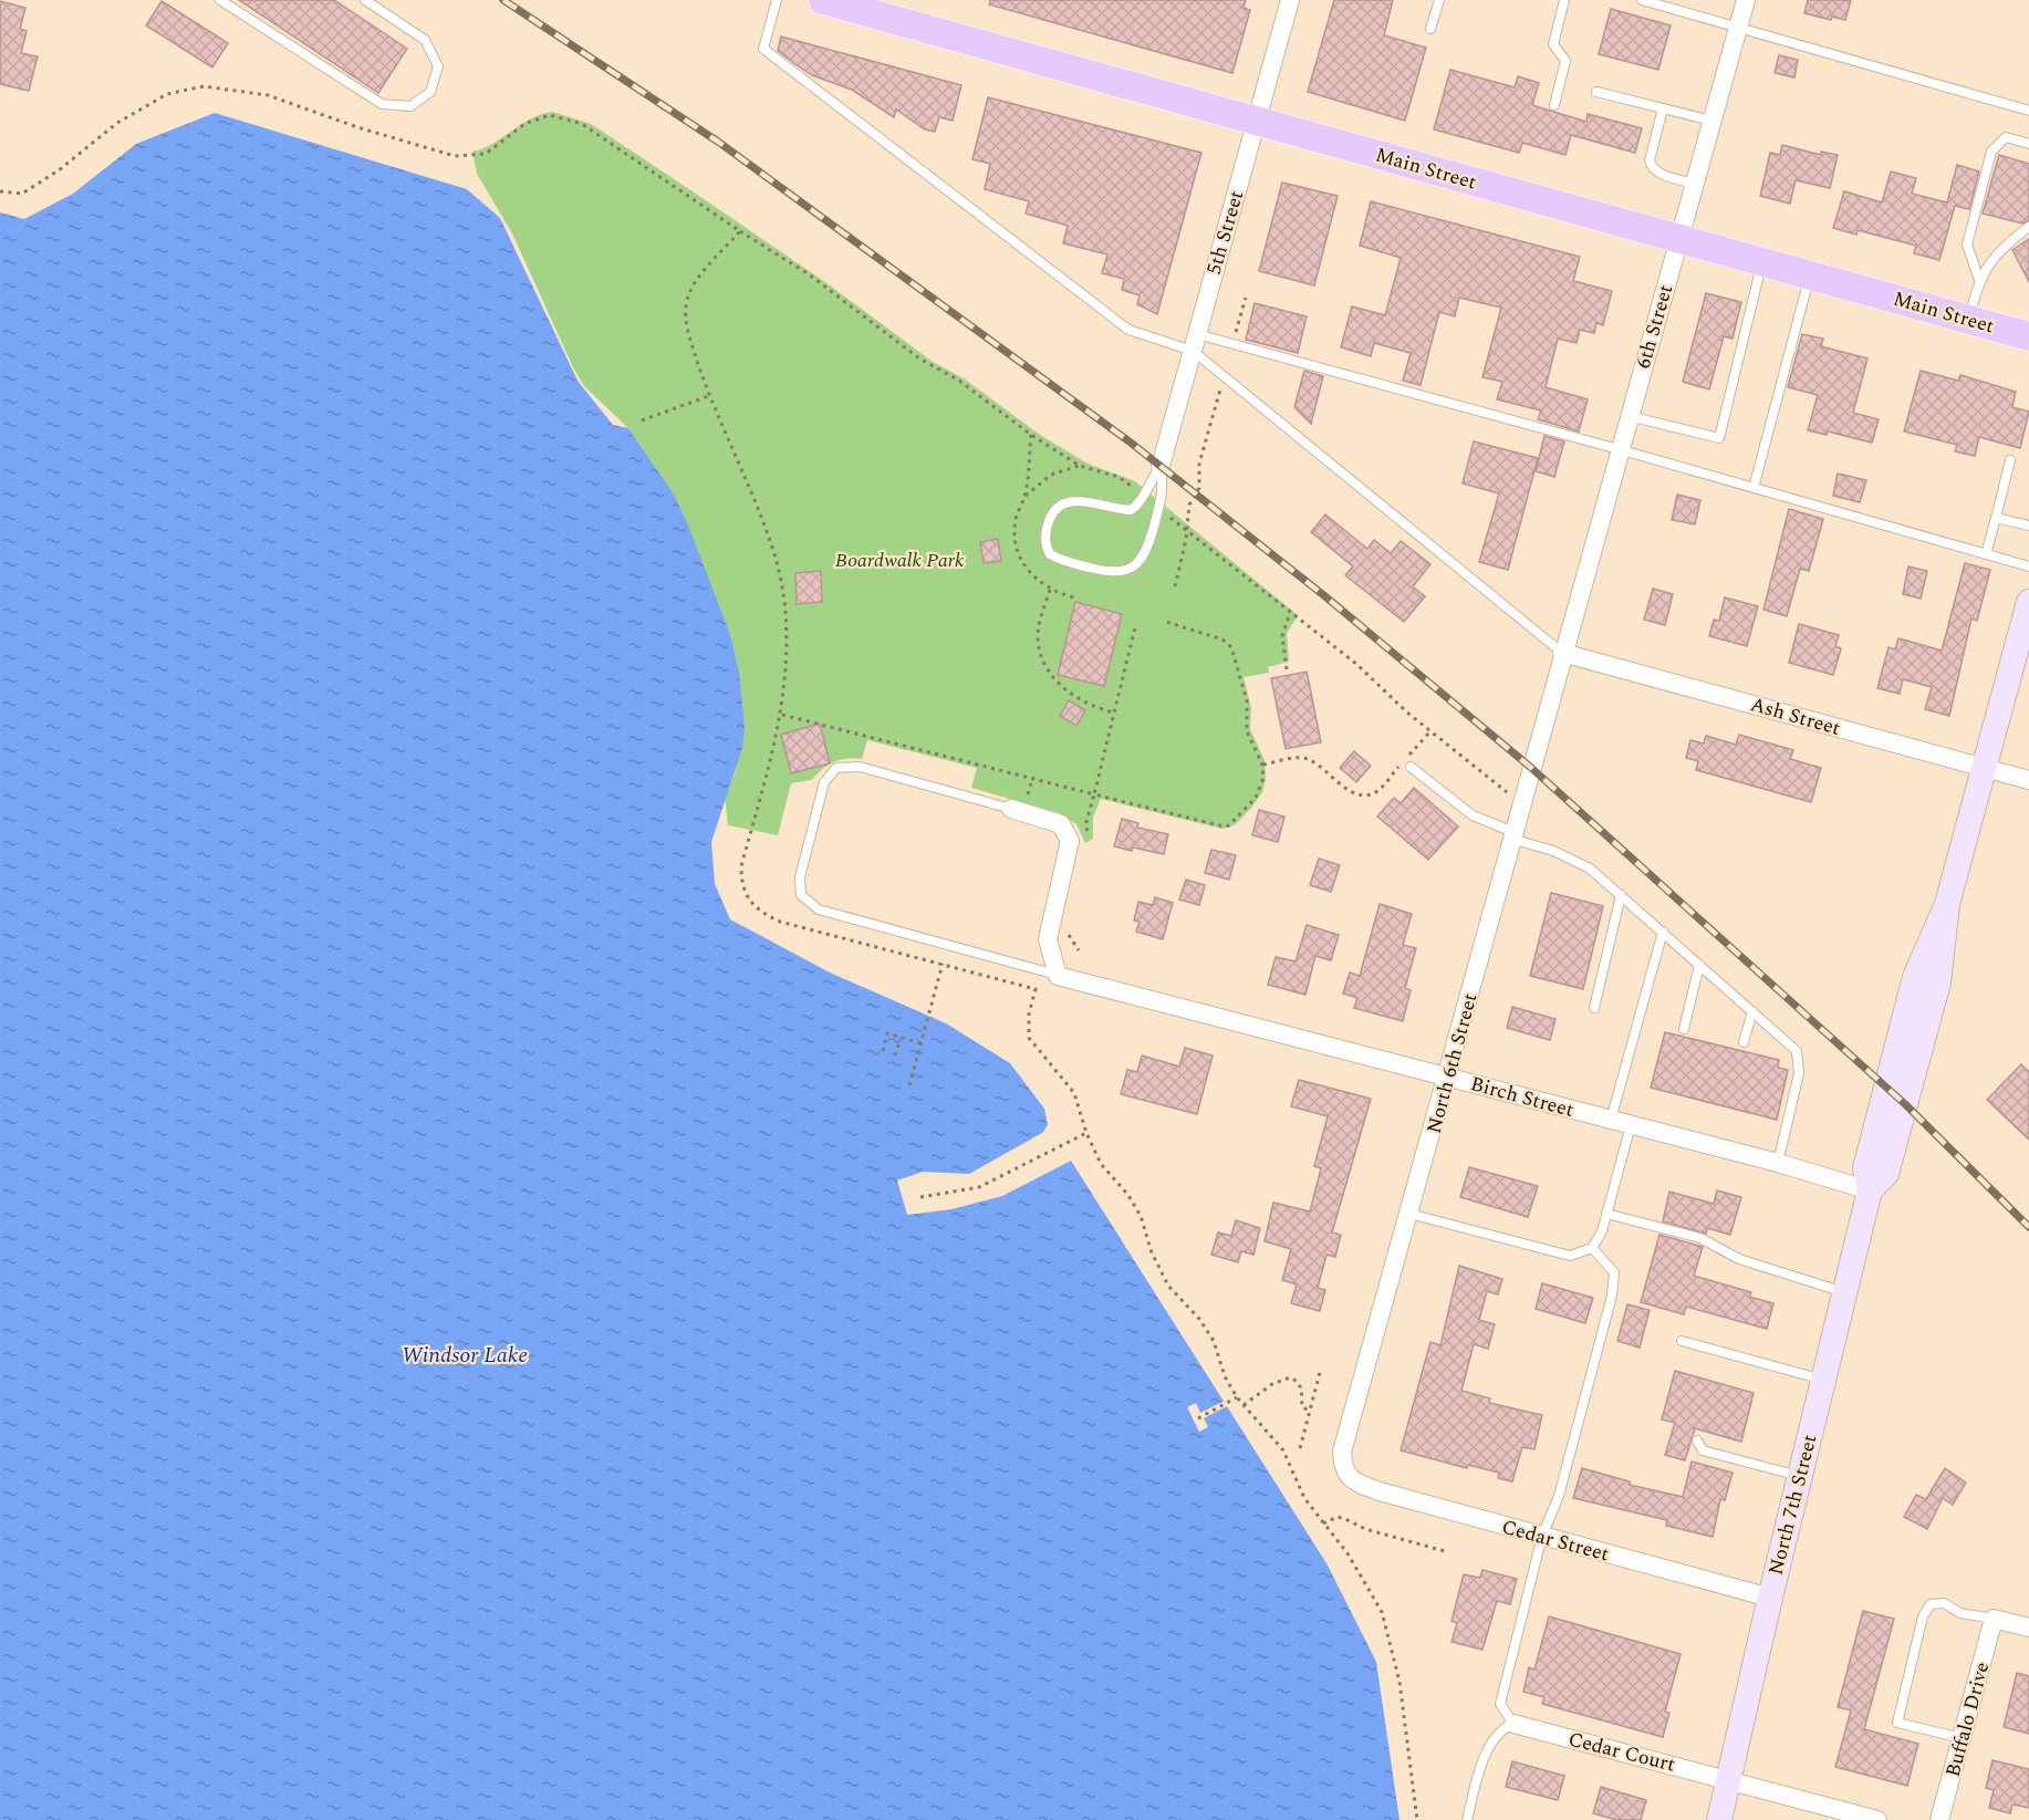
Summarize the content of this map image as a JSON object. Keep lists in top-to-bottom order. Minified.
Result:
{"streets":{"main road":["Main Street","North 7th Street"],"street":["5th Street","6th Street","Ash Street","North 6th Street","Birch Street","Cedar Street","Buffalo Drive","Cedar Court"]},"crossings":[["Main Street","5th Street"],["Main Street","6th Street"],["6th Street","Ash Street"],["6th Street","North 6th Street"],["Ash Street","North 6th Street"],["Ash Street","North 7th Street"],["North 6th Street","Birch Street"],["North 6th Street","Cedar Street"],["Birch Street","North 7th Street"],["North 7th Street","Cedar Street"],["North 7th Street","Cedar Court"]],"water":["Windsor Lake"],"parks":["Boardwalk Park"]}
